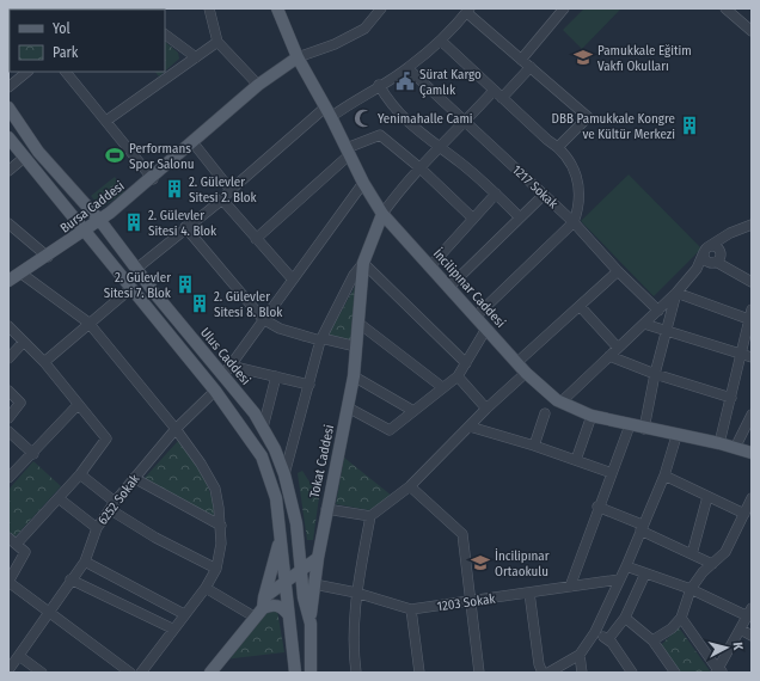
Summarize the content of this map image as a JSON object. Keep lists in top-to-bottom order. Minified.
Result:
{"streets":{"main road":["Bursa Caddesi","İncilipınar Caddesi","Ulus Caddesi","Tokat Caddesi"],"street":["1217 Sokak","6252 Sokak","1203 Sokak"]},"crossings":[["Bursa Caddesi","İncilipınar Caddesi"],["Bursa Caddesi","Ulus Caddesi"],["İncilipınar Caddesi","Tokat Caddesi"],["Ulus Caddesi","Tokat Caddesi"],["Tokat Caddesi","1203 Sokak"]],"places":{"school or university":["Pamukkale Eğitim Vakfı Okulları","İncilipınar Ortaokulu"],"public building":["Sürat Kargo Çamlık"],"mosque":["Yenimahalle Cami"],"building":["DBB Pamukkale Kongre ve Kültür Merkezi","2. Gülevler Sitesi 2. Blok","2. Gülevler Sitesi 4. Blok","2. Gülevler Sitesi 7. Blok","2. Gülevler Sitesi 8. Blok"],"sports":["Performans Spor Salonu"]},"legend":["Yol","Park"],"north":"right"}
